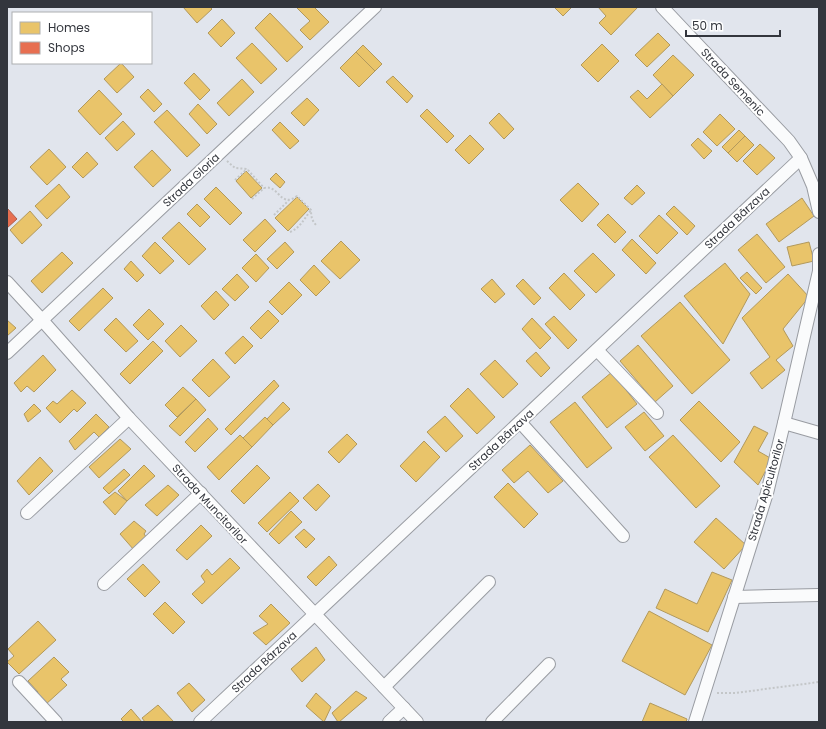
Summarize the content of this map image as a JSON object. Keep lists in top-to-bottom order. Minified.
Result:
{"streets":{"street":["Strada Semenic","Strada Gloria","Strada Bârzava","Strada Apicultorilor","Strada Muncitorilor"]},"crossings":[["Strada Semenic","Strada Bârzava"],["Strada Gloria","Strada Muncitorilor"],["Strada Bârzava","Strada Muncitorilor"]],"legend":["Homes","Shops"],"scale_bar":"50 m"}
